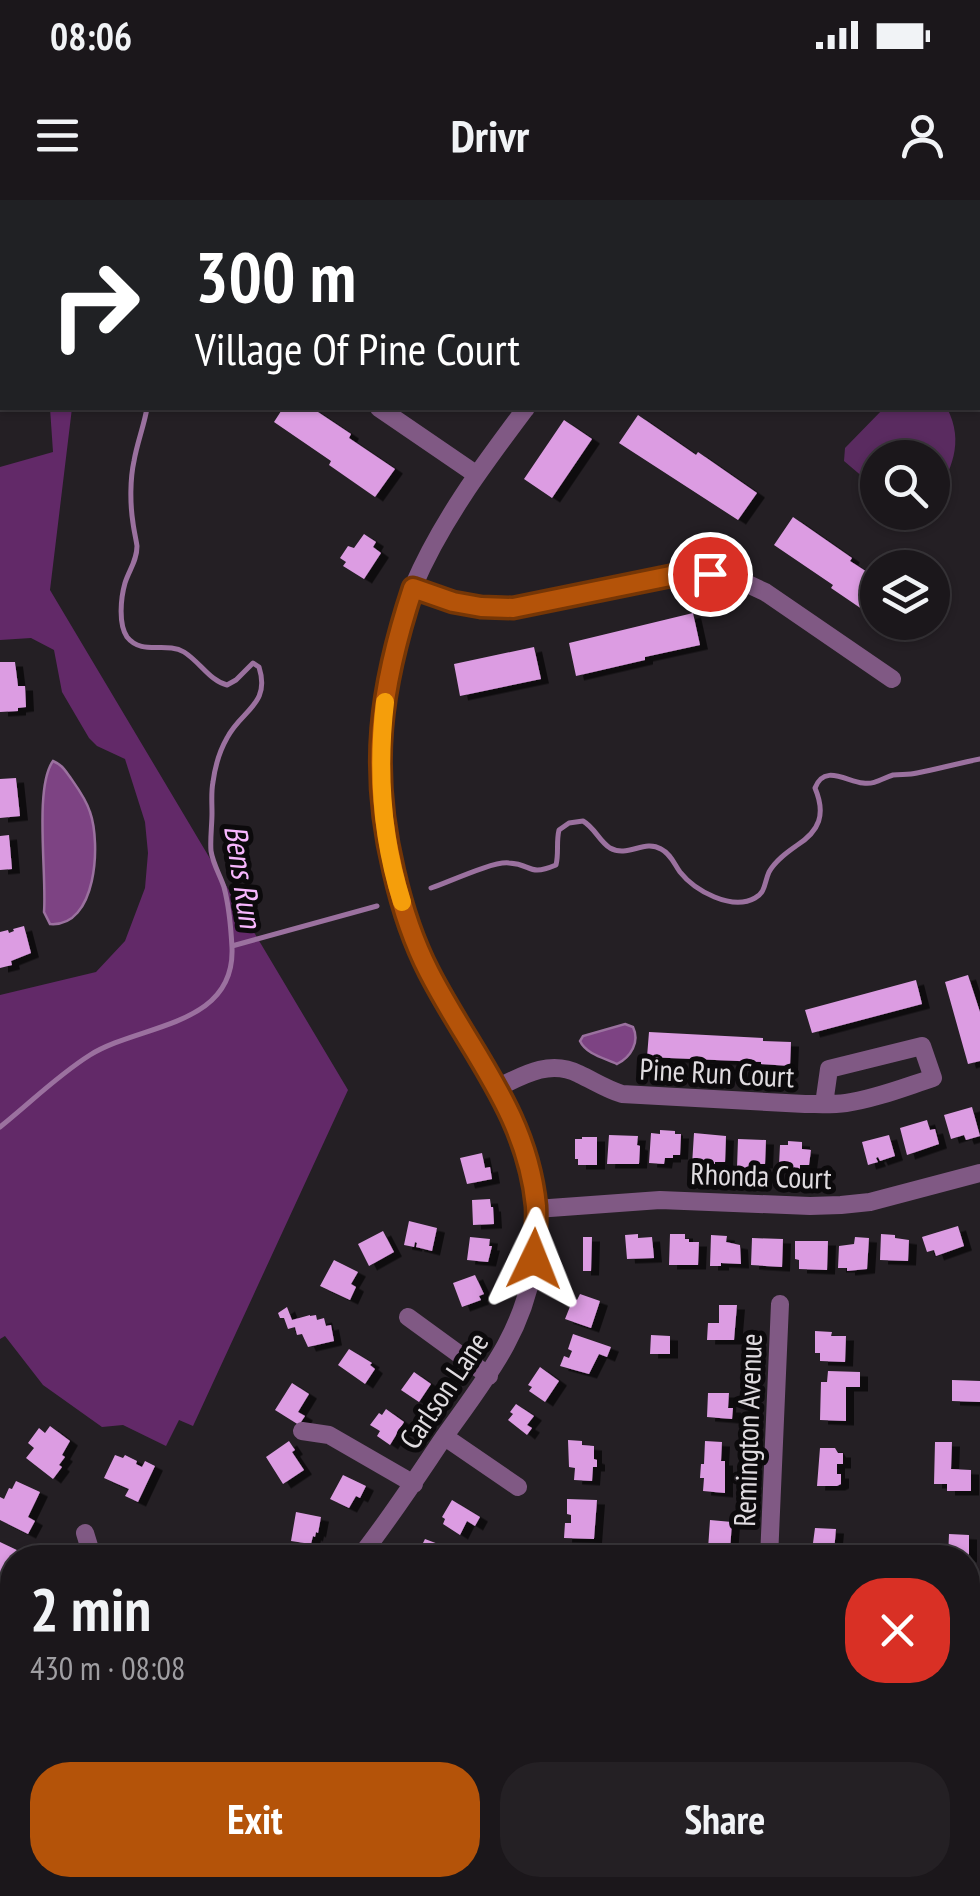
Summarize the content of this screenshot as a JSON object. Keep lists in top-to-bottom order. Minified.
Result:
{"streets":{"street":["Pine Run Court","Rhonda Court","Carlson Lane","Remington Avenue"]},"crossings":[["Pine Run Court","Carlson Lane"],["Rhonda Court","Carlson Lane"]],"water":["Bens Run"],"page":{"status":"08:06","header":"Drivr","turn":["300 m","Village Of Pine Court"],"heading":["2 min","430 m · 08:08"],"buttons":["Exit","Share"]}}
